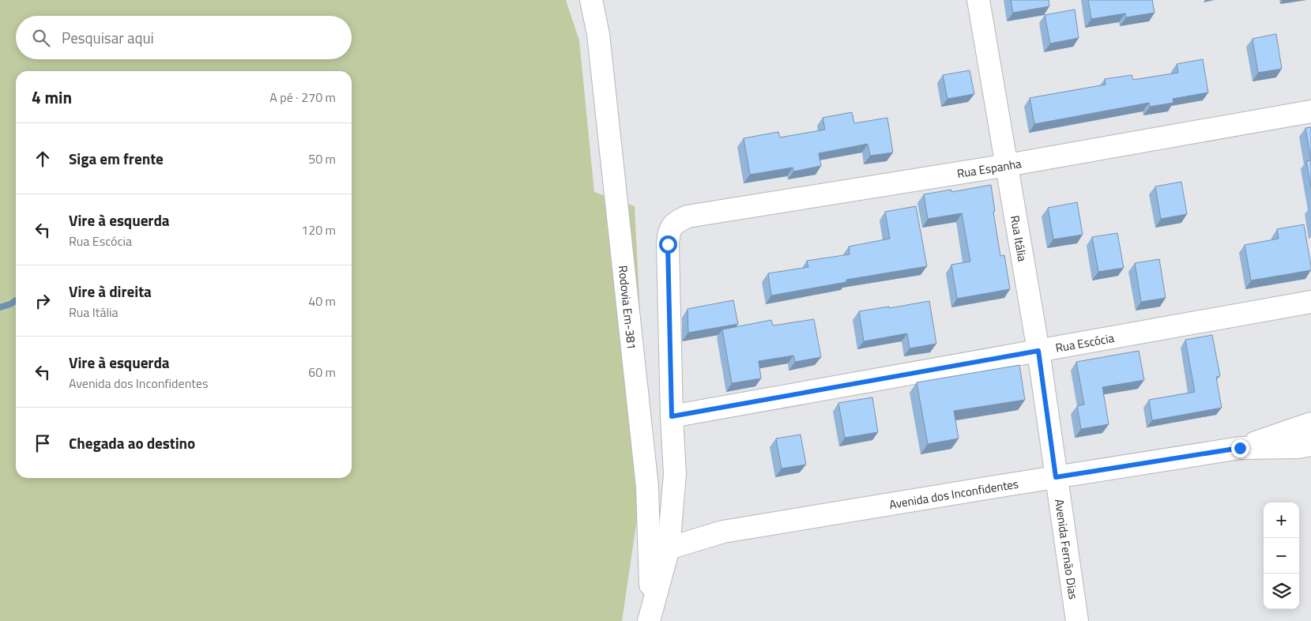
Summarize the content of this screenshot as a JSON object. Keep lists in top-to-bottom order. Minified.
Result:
{"streets":{"street":["Rua Espanha","Rua Itália","Rodovia Em-381","Rua Escócia","Avenida dos Inconfidentes","Avenida Fernão Dias"]},"crossings":[["Rua Espanha","Rua Itália"],["Rua Espanha","Rodovia Em-381"],["Rua Itália","Rua Escócia"],["Rua Itália","Avenida dos Inconfidentes"],["Rua Itália","Avenida Fernão Dias"],["Rodovia Em-381","Rua Escócia"],["Rodovia Em-381","Avenida dos Inconfidentes"],["Avenida dos Inconfidentes","Avenida Fernão Dias"]],"page":{"search":"Pesquisar aqui","heading":["4 min","A pé · 270 m"],"list":[["Siga em frente","50 m"],["Vire à esquerda","Rua Escócia","120 m"],["Vire à direita","Rua Itália","40 m"],["Vire à esquerda","Avenida dos Inconfidentes","60 m"],"Chegada ao destino"],"map_buttons":["+","−"]}}
